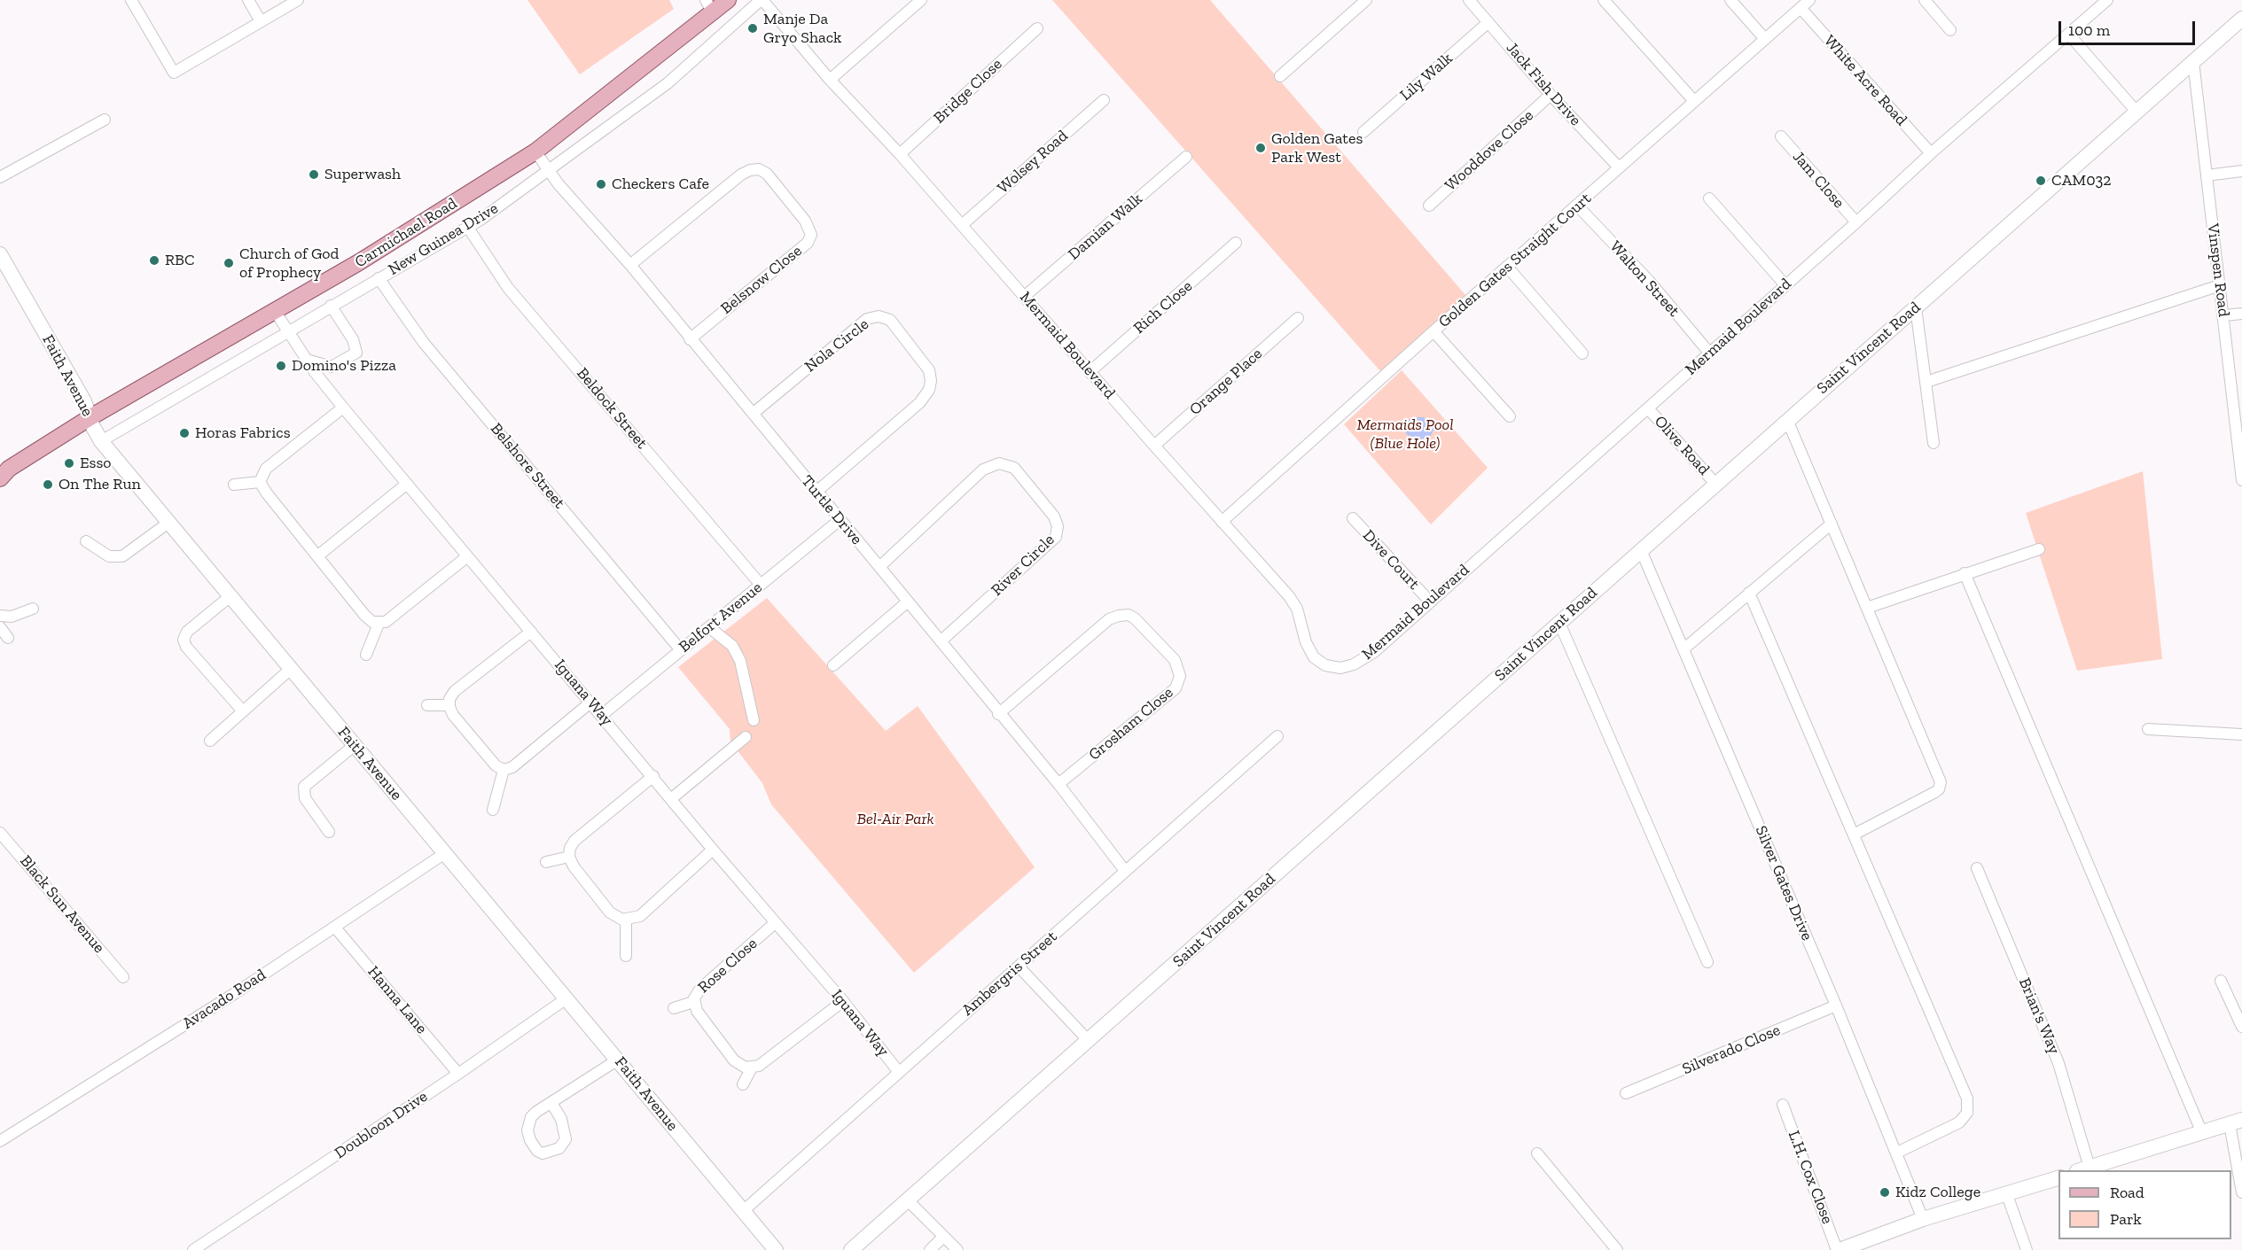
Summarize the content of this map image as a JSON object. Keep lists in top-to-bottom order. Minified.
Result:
{"streets":{"main road":["Carmichael Road"],"street":["Lily Walk","White Acre Road","Jack Fish Drive","Bridge Close","Wooddove Close","Wolsey Road","Jam Close","Damian Walk","New Guinea Drive","Golden Gates Straight Court","Vinspen Road","Walton Street","Belsnow Close","Rich Close","Mermaid Boulevard","Nola Circle","Saint Vincent Road","Faith Avenue","Orange Place","Beldock Street","Olive Road","Belshore Street","Turtle Drive","Dive Court","River Circle","Belfort Avenue","Iguana Way","Grosham Close","Silver Gates Drive","Black Sun Avenue","Rose Close","Ambergris Street","Avacado Road","Hanna Lane","Brian's Way","Silverado Close","Doubloon Drive","L.H. Cox Close"]},"crossings":[["Lily Walk","Jack Fish Drive"],["White Acre Road","Golden Gates Straight Court"],["White Acre Road","Mermaid Boulevard"],["Jack Fish Drive","Wooddove Close"],["Jack Fish Drive","Golden Gates Straight Court"],["Bridge Close","Mermaid Boulevard"],["Wolsey Road","Mermaid Boulevard"],["Jam Close","Mermaid Boulevard"],["Damian Walk","Mermaid Boulevard"],["Carmichael Road","Faith Avenue"],["Carmichael Road","Turtle Drive"],["Carmichael Road","Iguana Way"],["New Guinea Drive","Mermaid Boulevard"],["New Guinea Drive","Faith Avenue"],["New Guinea Drive","Beldock Street"],["New Guinea Drive","Belshore Street"],["New Guinea Drive","Turtle Drive"],["New Guinea Drive","Iguana Way"],["Golden Gates Straight Court","Walton Street"],["Golden Gates Straight Court","Mermaid Boulevard"],["Vinspen Road","Saint Vincent Road"],["Walton Street","Mermaid Boulevard"],["Belsnow Close","Turtle Drive"],["Rich Close","Mermaid Boulevard"],["Mermaid Boulevard","Orange Place"],["Mermaid Boulevard","Olive Road"],["Mermaid Boulevard","Dive Court"],["Nola Circle","Turtle Drive"],["Saint Vincent Road","Olive Road"],["Saint Vincent Road","Silver Gates Drive"],["Faith Avenue","Ambergris Street"],["Faith Avenue","Avacado Road"],["Faith Avenue","Doubloon Drive"],["Beldock Street","Belfort Avenue"],["Belshore Street","Belfort Avenue"],["Turtle Drive","River Circle"],["Turtle Drive","Belfort Avenue"],["Turtle Drive","Grosham Close"],["Turtle Drive","Ambergris Street"],["Belfort Avenue","Iguana Way"],["Iguana Way","Rose Close"],["Iguana Way","Ambergris Street"],["Silver Gates Drive","Silverado Close"],["Avacado Road","Hanna Lane"],["Hanna Lane","Doubloon Drive"]],"parks":["Mermaids Pool (Blue Hole)","Bel-Air Park"],"places":["Manje Da Gryo Shack","Golden Gates Park West","Superwash","CAM032","Checkers Cafe","RBC","Church of God of Prophecy","Domino's Pizza","Horas Fabrics","Esso","On The Run","Kidz College"],"legend":["Road","Park"],"scale_bar":"100 m"}
